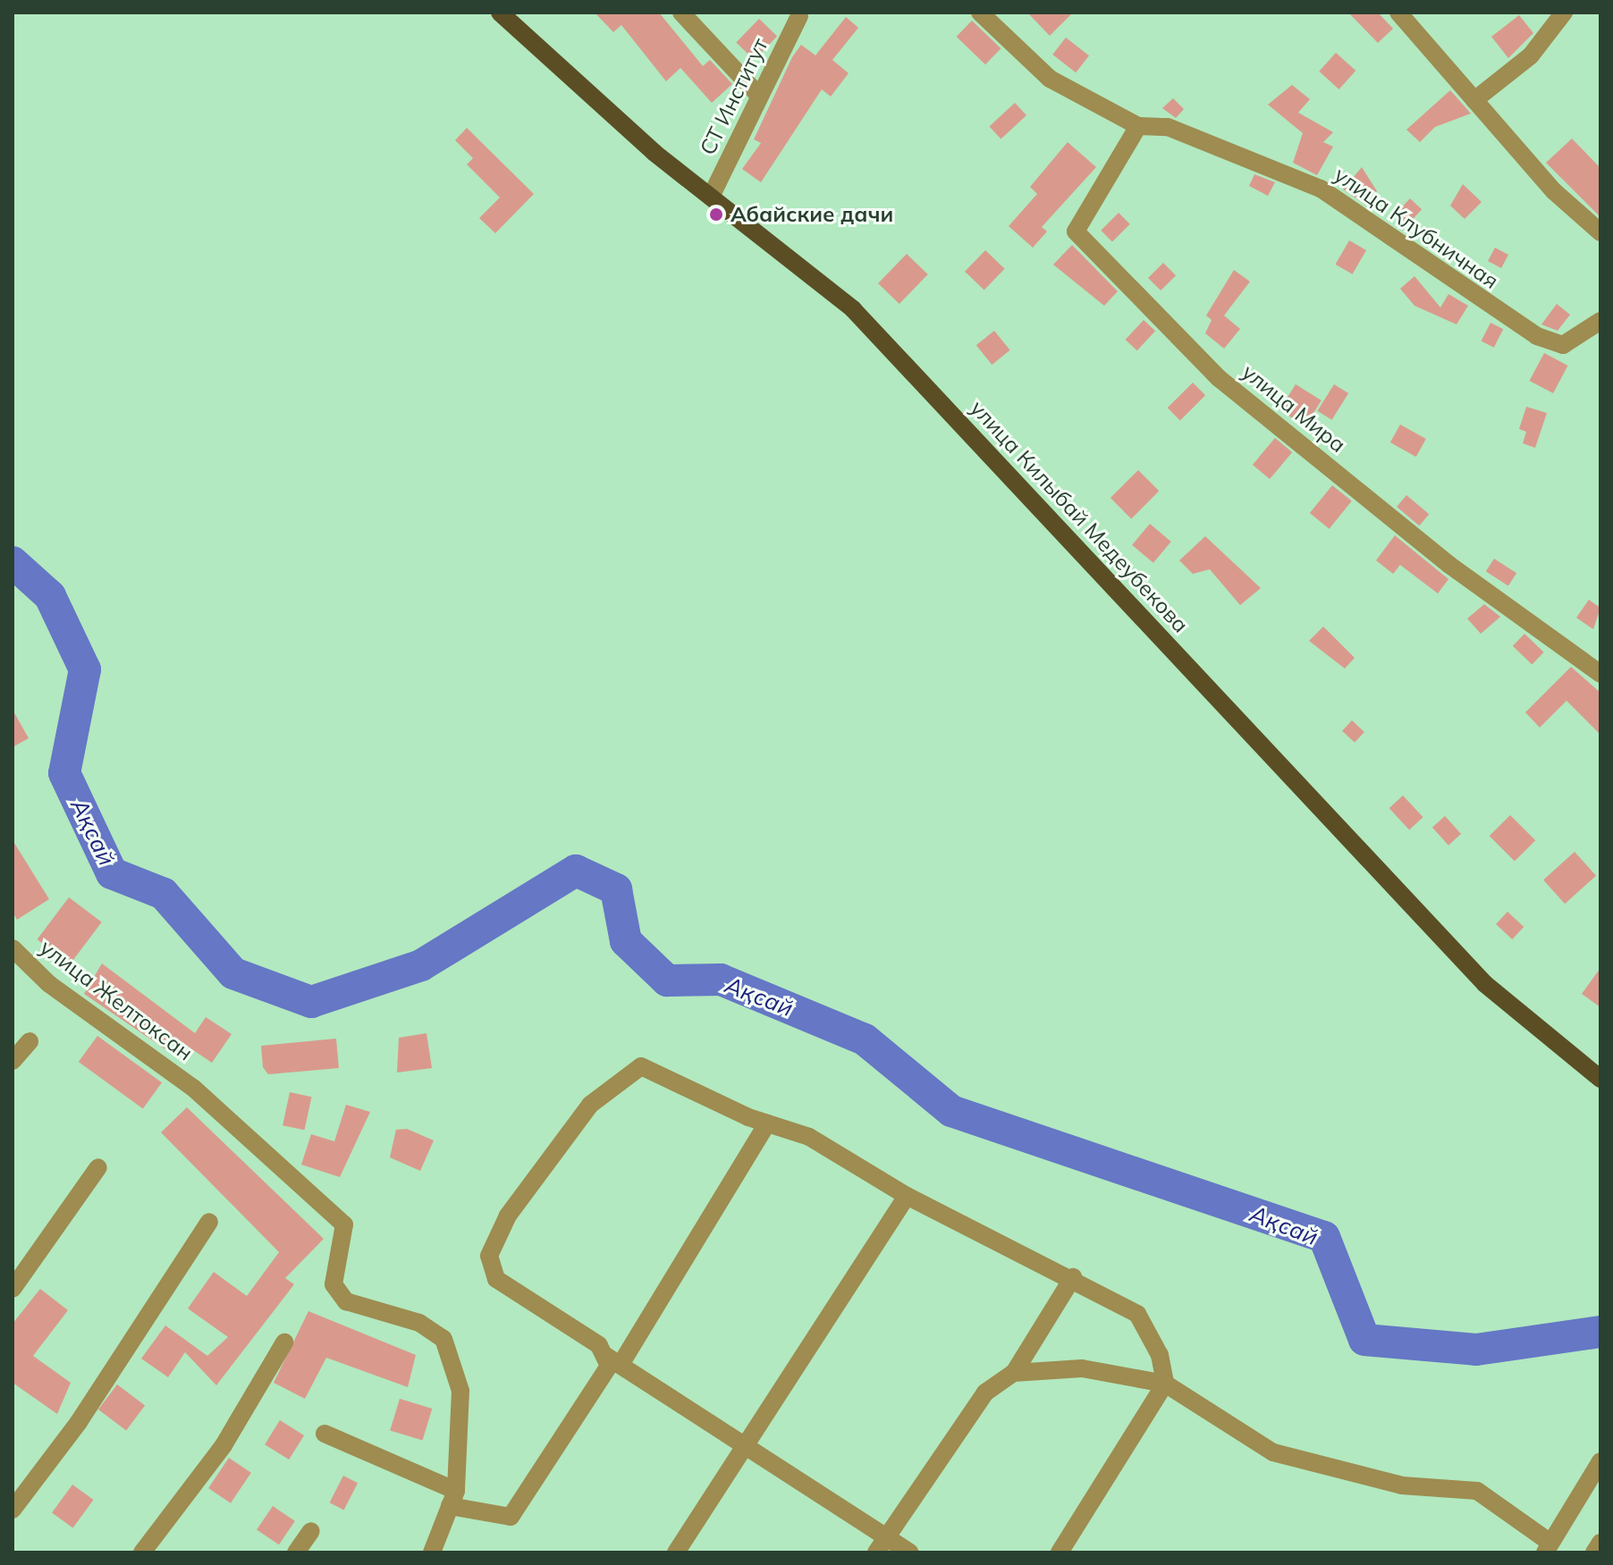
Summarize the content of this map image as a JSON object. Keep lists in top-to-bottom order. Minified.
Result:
{"streets":{"main road":["улица Килыбай Медеубекова"],"street":["СТ Институт","улица Клубничная","улица Мира","улица Желтоксан"]},"crossings":[["СТ Институт","улица Килыбай Медеубекова"],["улица Клубничная","улица Мира"]],"water":["Ақсай"],"places":["Абайские дачи"]}
